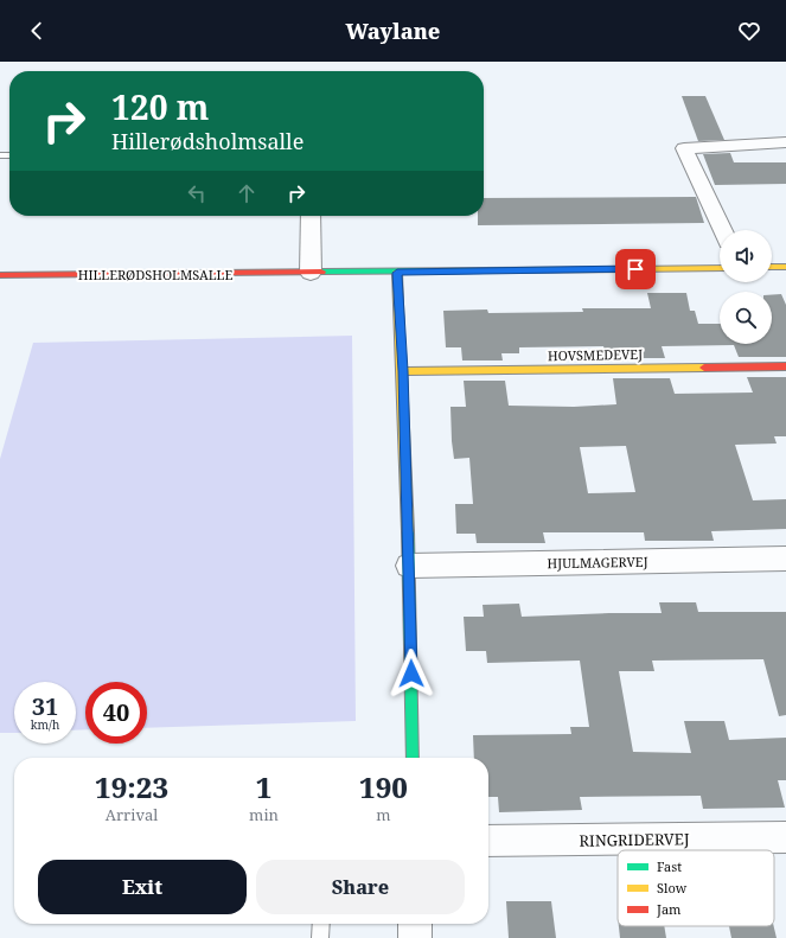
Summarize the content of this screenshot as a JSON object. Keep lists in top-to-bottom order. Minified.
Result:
{"streets":{"street":["HILLERØDSHOLMSALLE","HOVSMEDEVEJ","HJULMAGERVEJ","RINGRIDERVEJ"]},"legend":["Fast","Slow","Jam"],"page":{"header":"Waylane","turn":["120 m","Hillerødsholmsalle"],"speed":"31 km/h","limit":"40","eta":["19:23","Arrival","1","min","190","m"],"buttons":["Exit","Share"]}}
